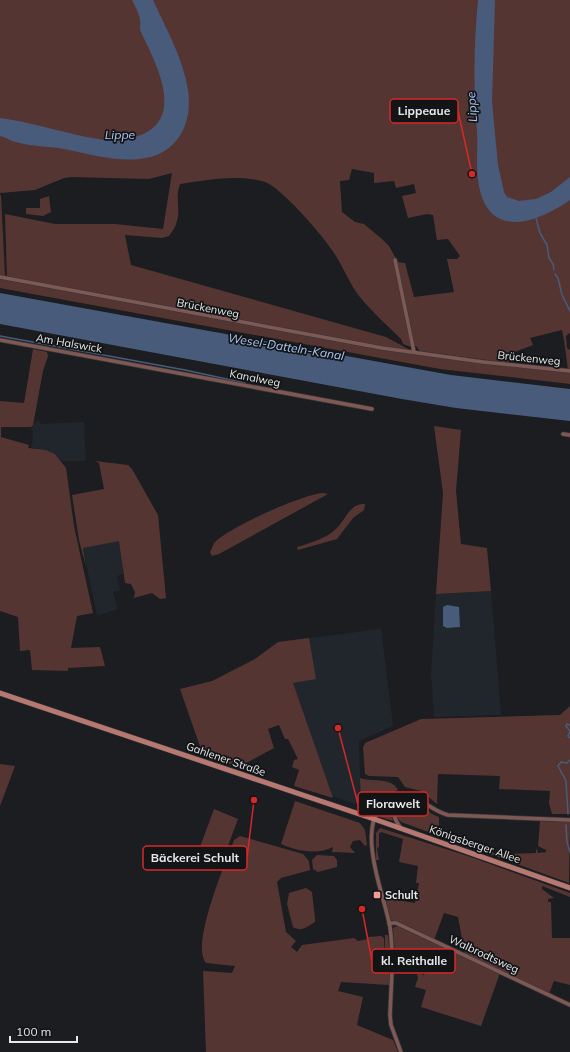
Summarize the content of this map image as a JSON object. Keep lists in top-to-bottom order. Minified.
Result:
{"streets":{"main road":["Gahlener Straße","Königsberger Allee"],"street":["Brückenweg","Am Halswick","Kanalweg","Walbrodtsweg"]},"crossings":[["Am Halswick","Kanalweg"],["Gahlener Straße","Königsberger Allee"]],"water":["Lippe","Wesel-Datteln-Kanal"],"places":{"other":["Lippeaue","Florawelt","Bäckerei Schult","kl. Reithalle"],"transit":["Schult"]},"scale_bar":"100 m"}
